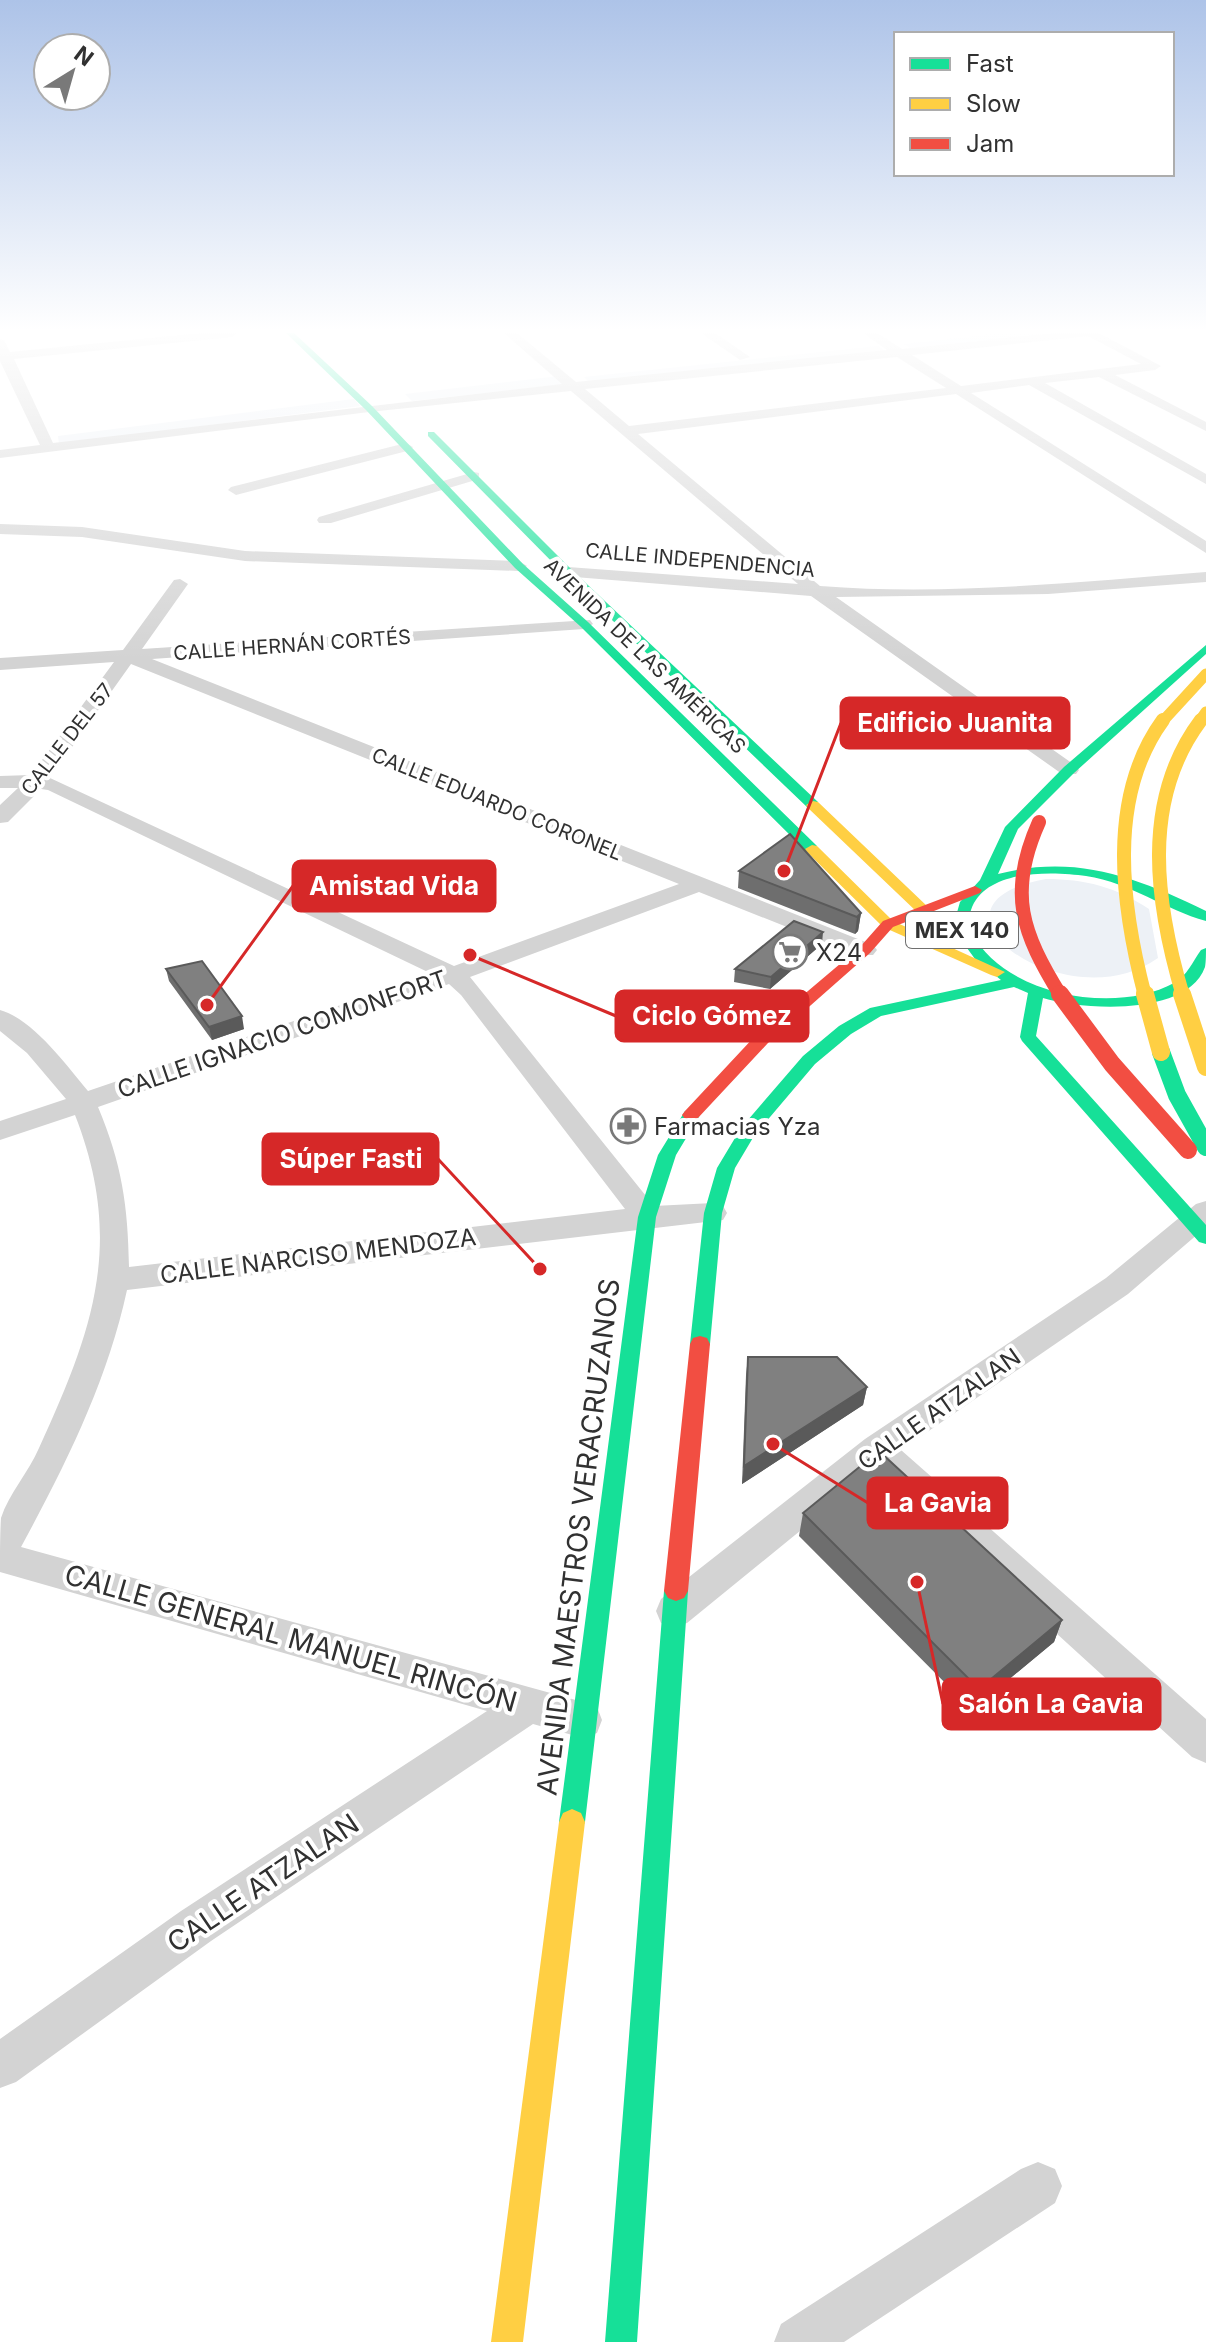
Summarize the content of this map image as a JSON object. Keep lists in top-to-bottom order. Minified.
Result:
{"streets":{"main road":["CALLE INDEPENDENCIA","AVENIDA DE LAS AMÉRICAS","MEX 140","AVENIDA MAESTROS VERACRUZANOS"],"street":["CALLE HERNÁN CORTÉS","CALLE DEL 57","CALLE EDUARDO CORONEL","CALLE IGNACIO COMONFORT","CALLE NARCISO MENDOZA","CALLE ATZALAN","CALLE GENERAL MANUEL RINCÓN"]},"crossings":[["CALLE INDEPENDENCIA","AVENIDA DE LAS AMÉRICAS"],["CALLE HERNÁN CORTÉS","AVENIDA DE LAS AMÉRICAS"],["CALLE HERNÁN CORTÉS","CALLE DEL 57"],["CALLE HERNÁN CORTÉS","CALLE EDUARDO CORONEL"],["AVENIDA DE LAS AMÉRICAS","MEX 140"],["AVENIDA DE LAS AMÉRICAS","AVENIDA MAESTROS VERACRUZANOS"],["CALLE DEL 57","CALLE EDUARDO CORONEL"],["CALLE EDUARDO CORONEL","CALLE IGNACIO COMONFORT"],["CALLE EDUARDO CORONEL","AVENIDA MAESTROS VERACRUZANOS"],["MEX 140","AVENIDA MAESTROS VERACRUZANOS"],["CALLE NARCISO MENDOZA","AVENIDA MAESTROS VERACRUZANOS"],["CALLE ATZALAN","CALLE GENERAL MANUEL RINCÓN"],["AVENIDA MAESTROS VERACRUZANOS","CALLE GENERAL MANUEL RINCÓN"]],"places":{"other":["Edificio Juanita","Ciclo Gómez","Amistad Vida","Súper Fasti","La Gavia","Salón La Gavia"],"supermarket":["X24"],"pharmacy":["Farmacias Yza"]},"legend":["Fast","Slow","Jam"],"north":"top right"}
